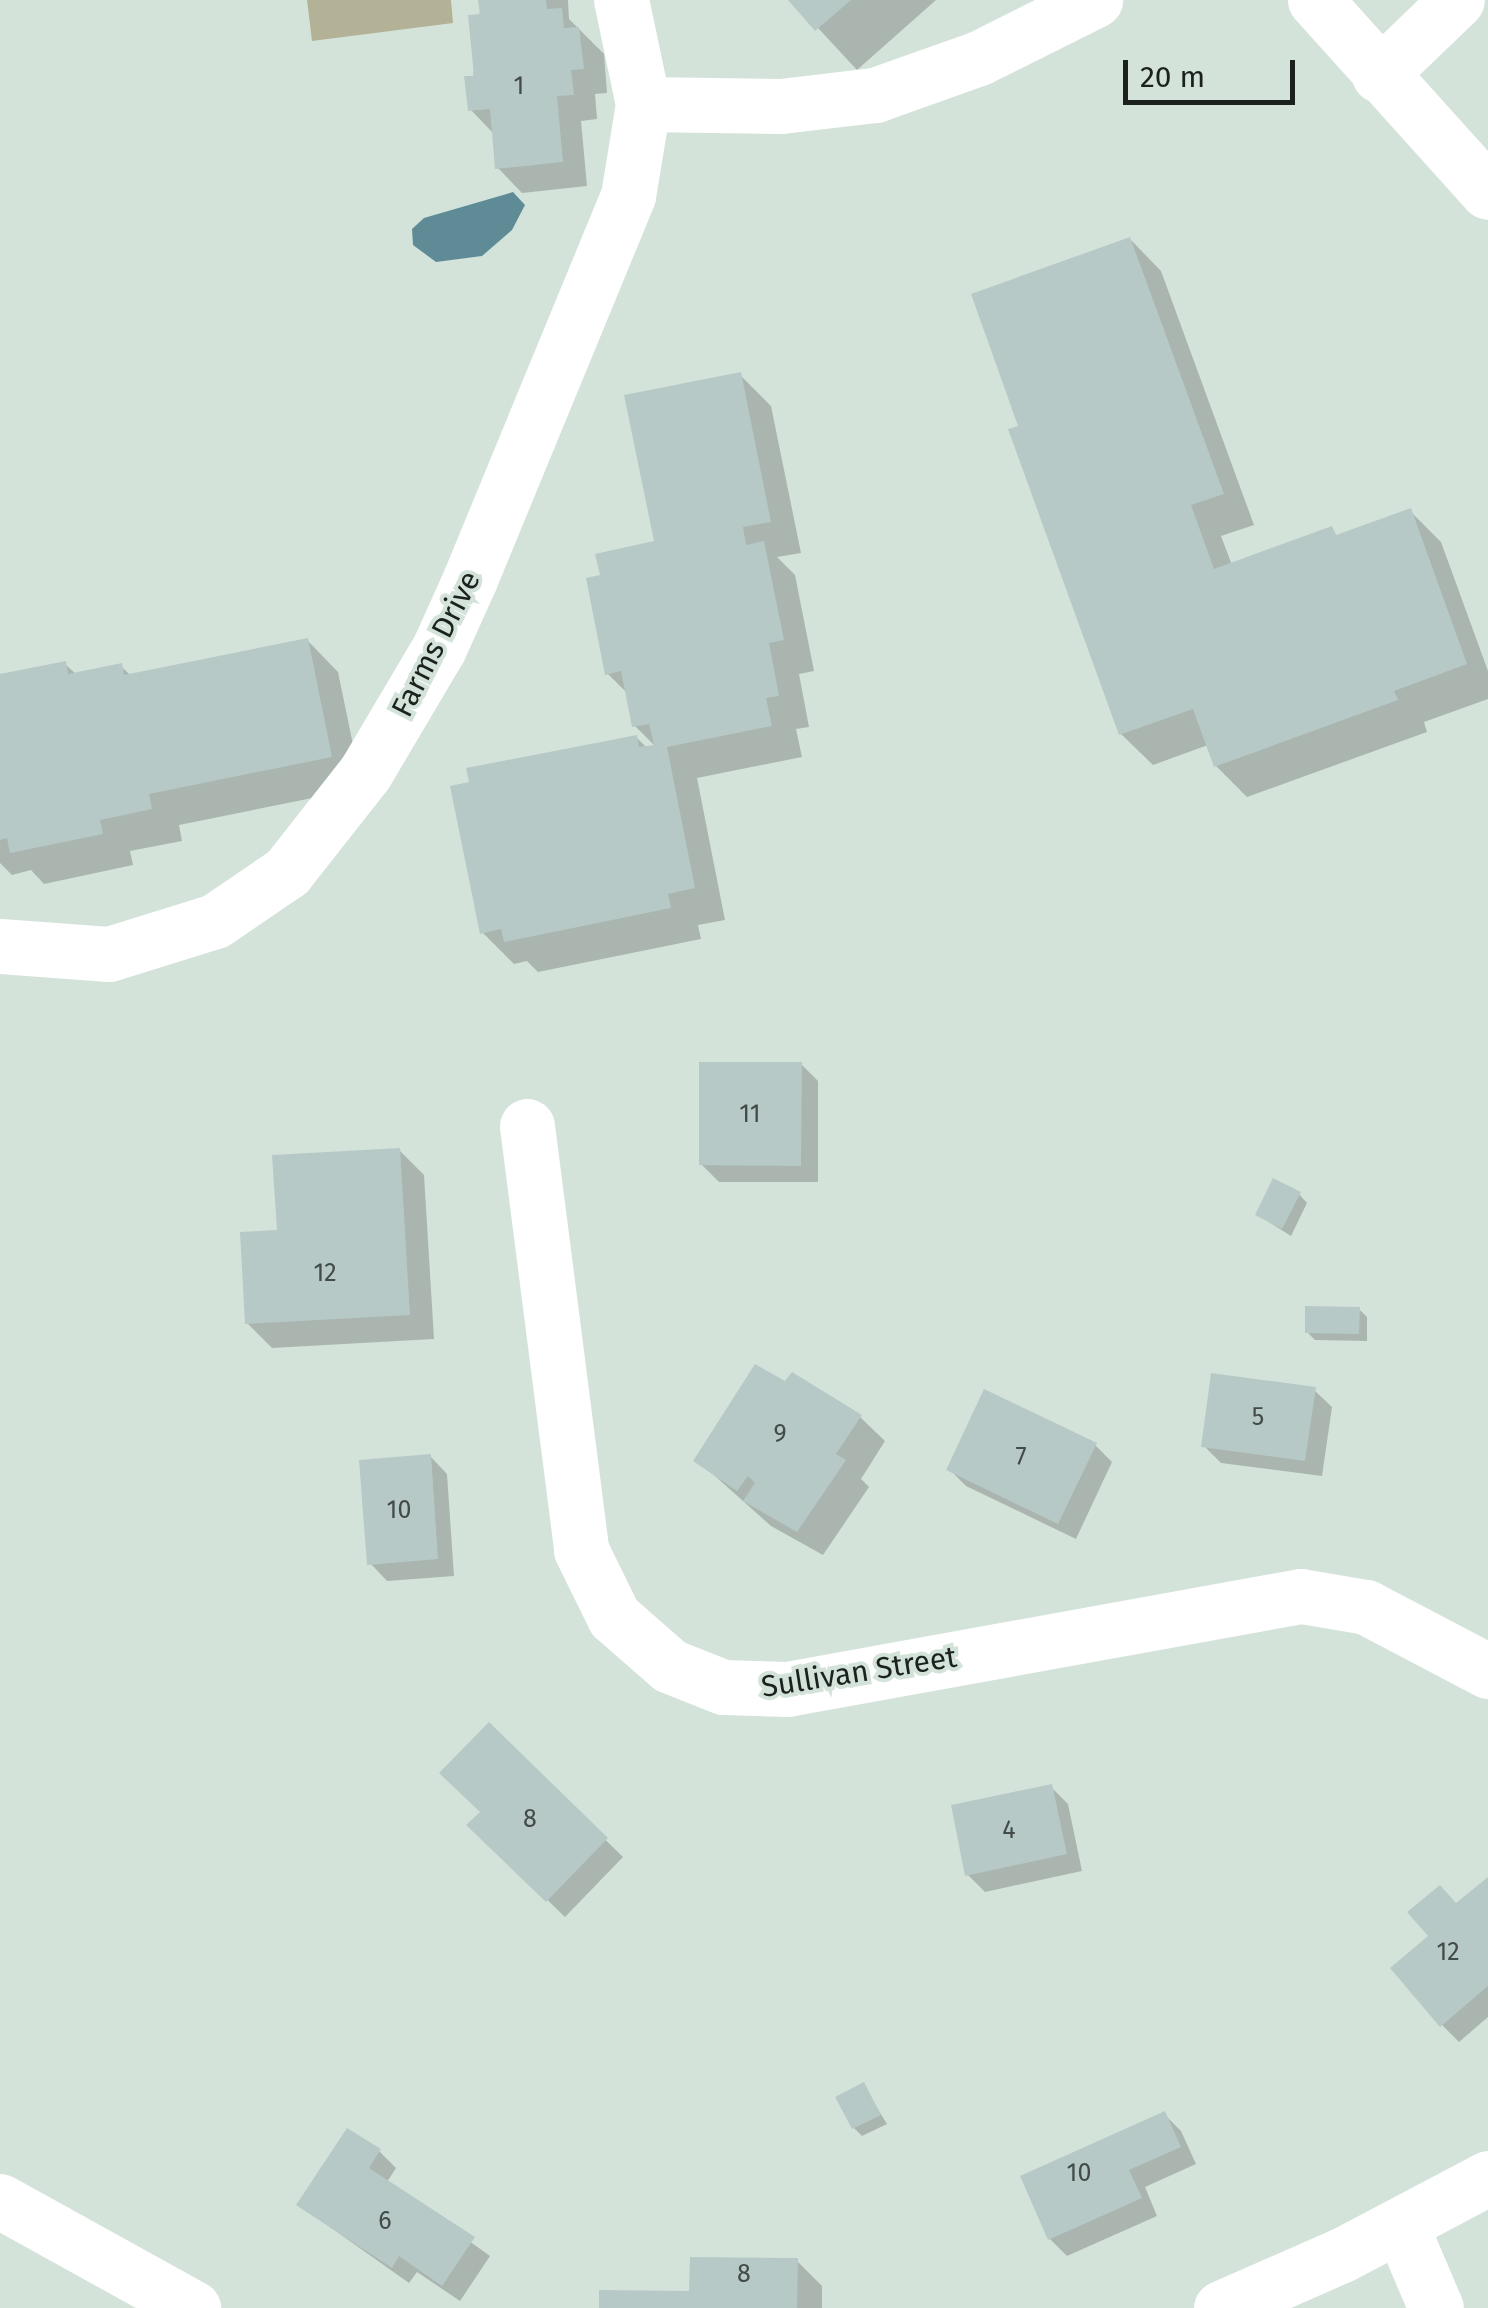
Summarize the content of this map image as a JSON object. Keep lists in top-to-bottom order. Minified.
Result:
{"streets":{"street":["Farms Drive","Sullivan Street"]},"house_numbers":["1","11","12","5","9","7","10","8","4","12","10","6","8"],"scale_bar":"20 m"}
